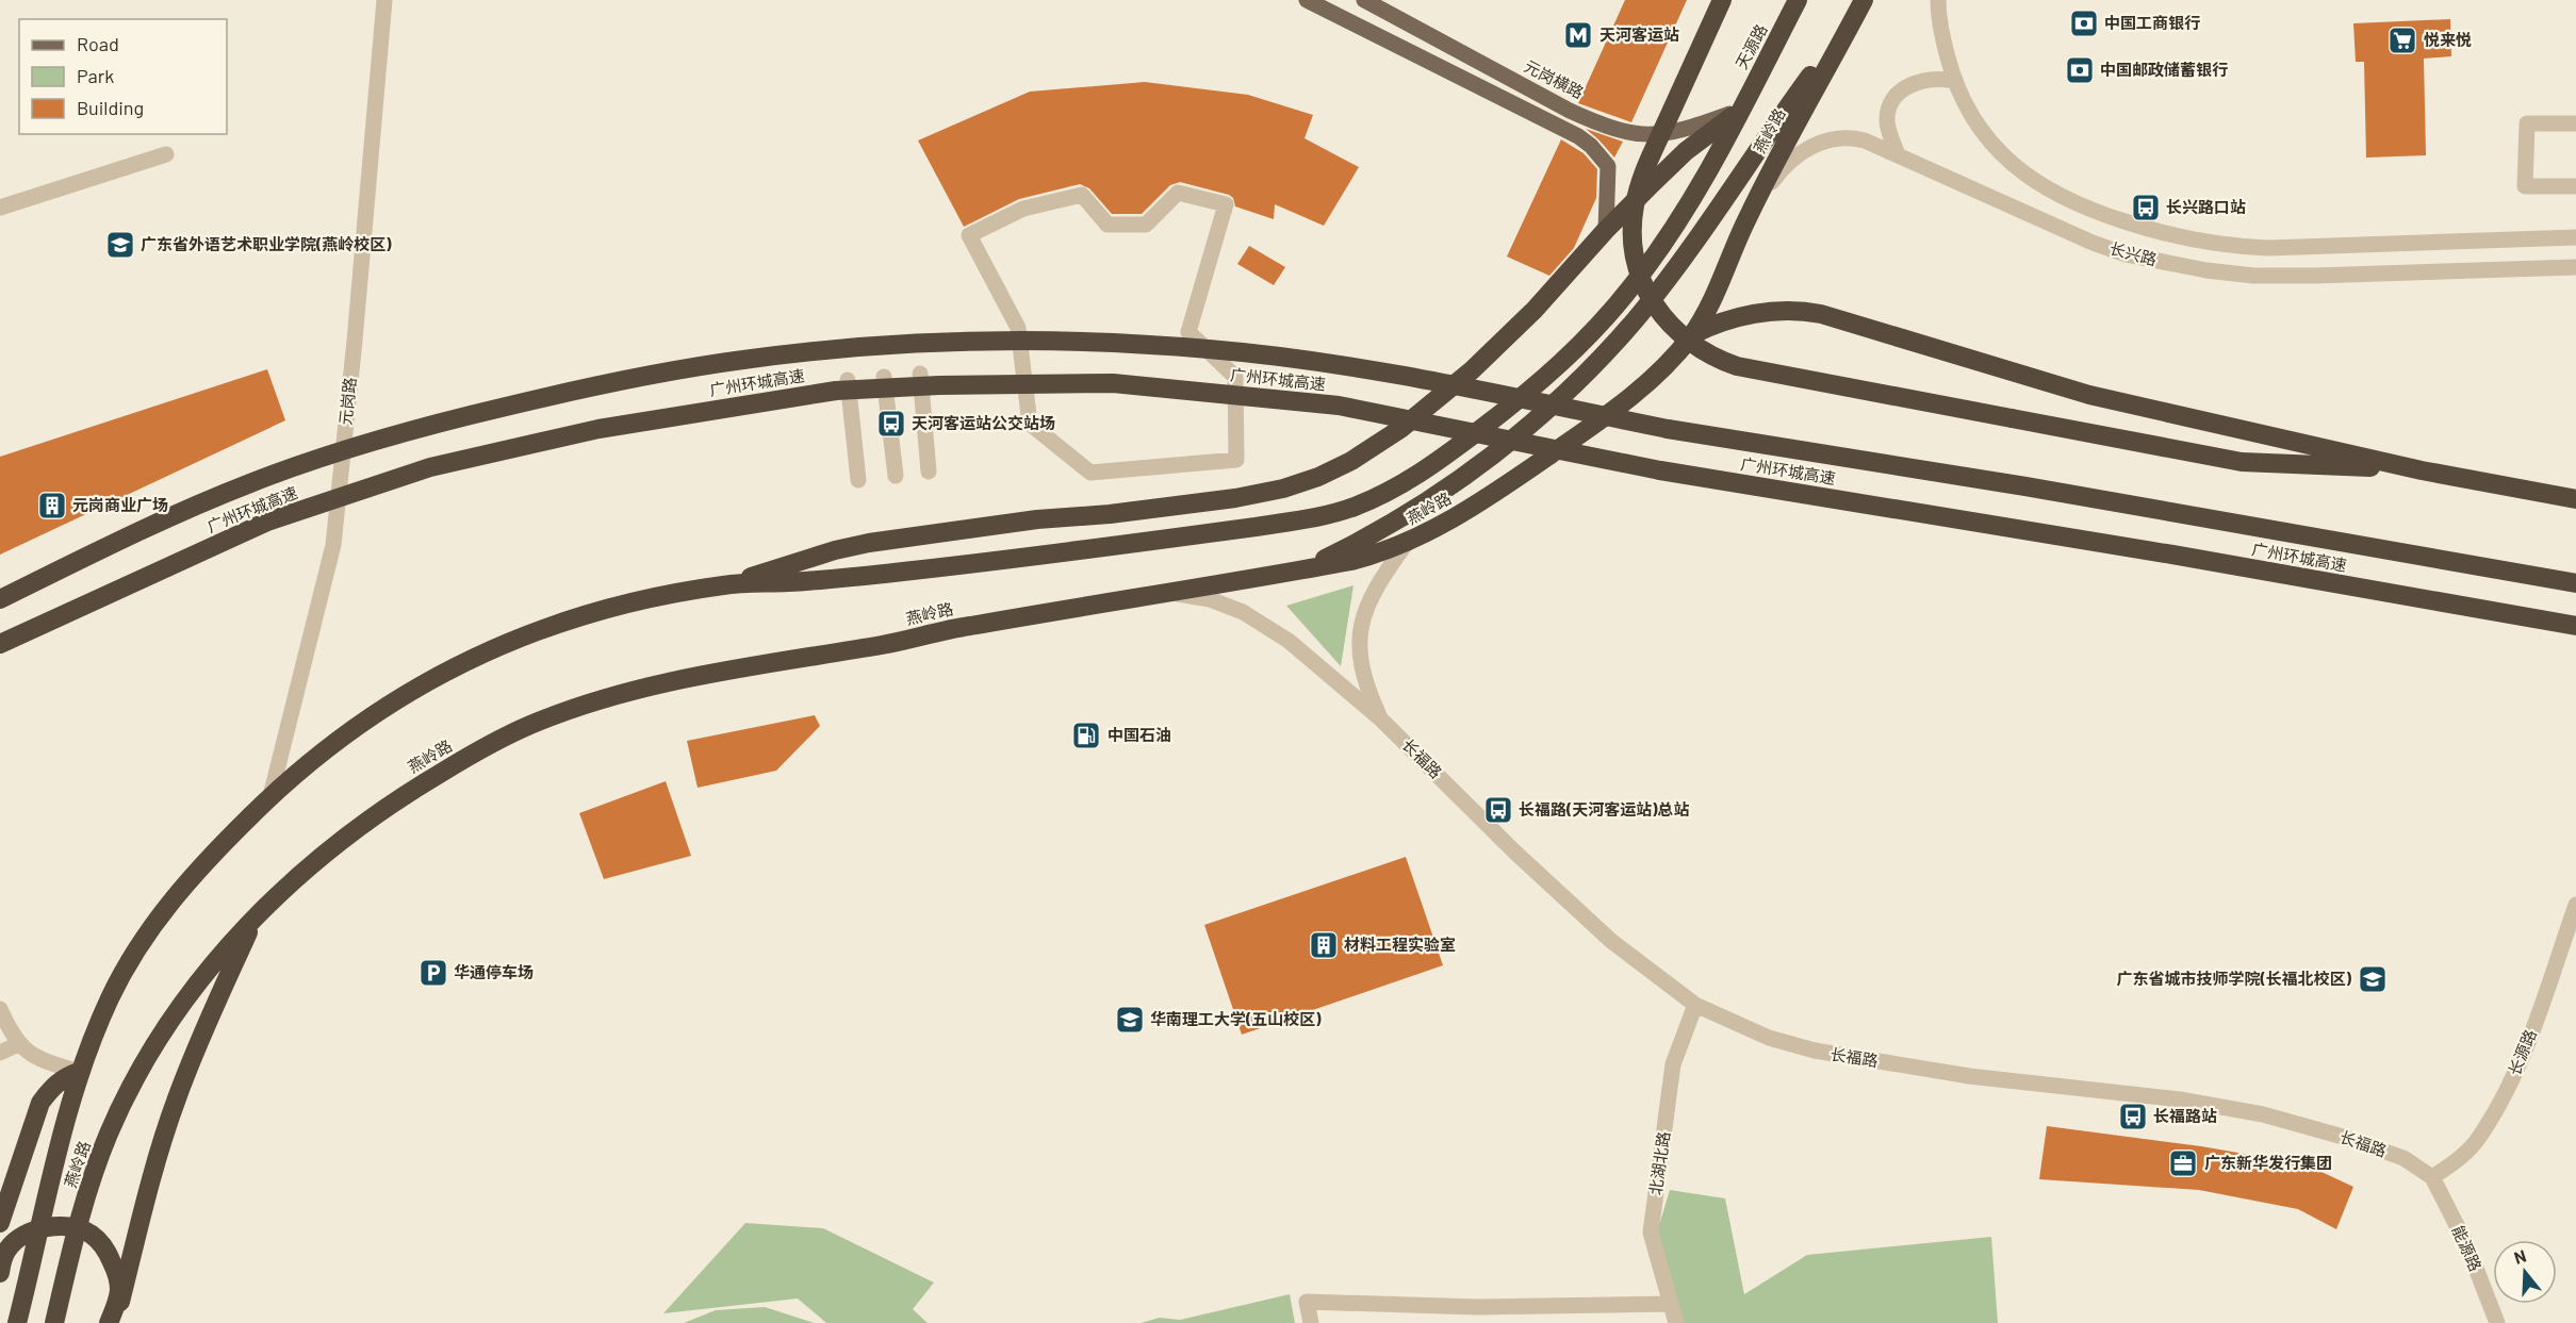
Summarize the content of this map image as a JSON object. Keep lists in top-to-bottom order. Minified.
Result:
{"streets":{"highway":["天源路","燕岭路","广州环城高速"],"main road":["元岗横路"],"street":["长兴路","元岗路","长福路","长源路","北湖北路","能源路"]},"crossings":[["天源路","元岗横路"],["天源路","燕岭路"],["元岗横路","燕岭路"],["燕岭路","长兴路"],["燕岭路","元岗路"],["燕岭路","长福路"],["长福路","长源路"],["长福路","北湖北路"],["长福路","能源路"],["长源路","能源路"]],"places":{"bank":["中国工商银行","中国邮政储蓄银行"],"metro station":["天河客运站"],"supermarket":["悦来悦"],"bus stop":["长兴路口站","天河客运站公交站场","长福路(天河客运站)总站","长福路站"],"school or university":["广东省外语艺术职业学院(燕岭校区)","广东省城市技师学院(长福北校区)","华南理工大学(五山校区)"],"building":["元岗商业广场","材料工程实验室"],"fuel station":["中国石油"],"parking":["华通停车场"],"office":["广东新华发行集团"]},"legend":["Road","Park","Building"],"north":"top"}
